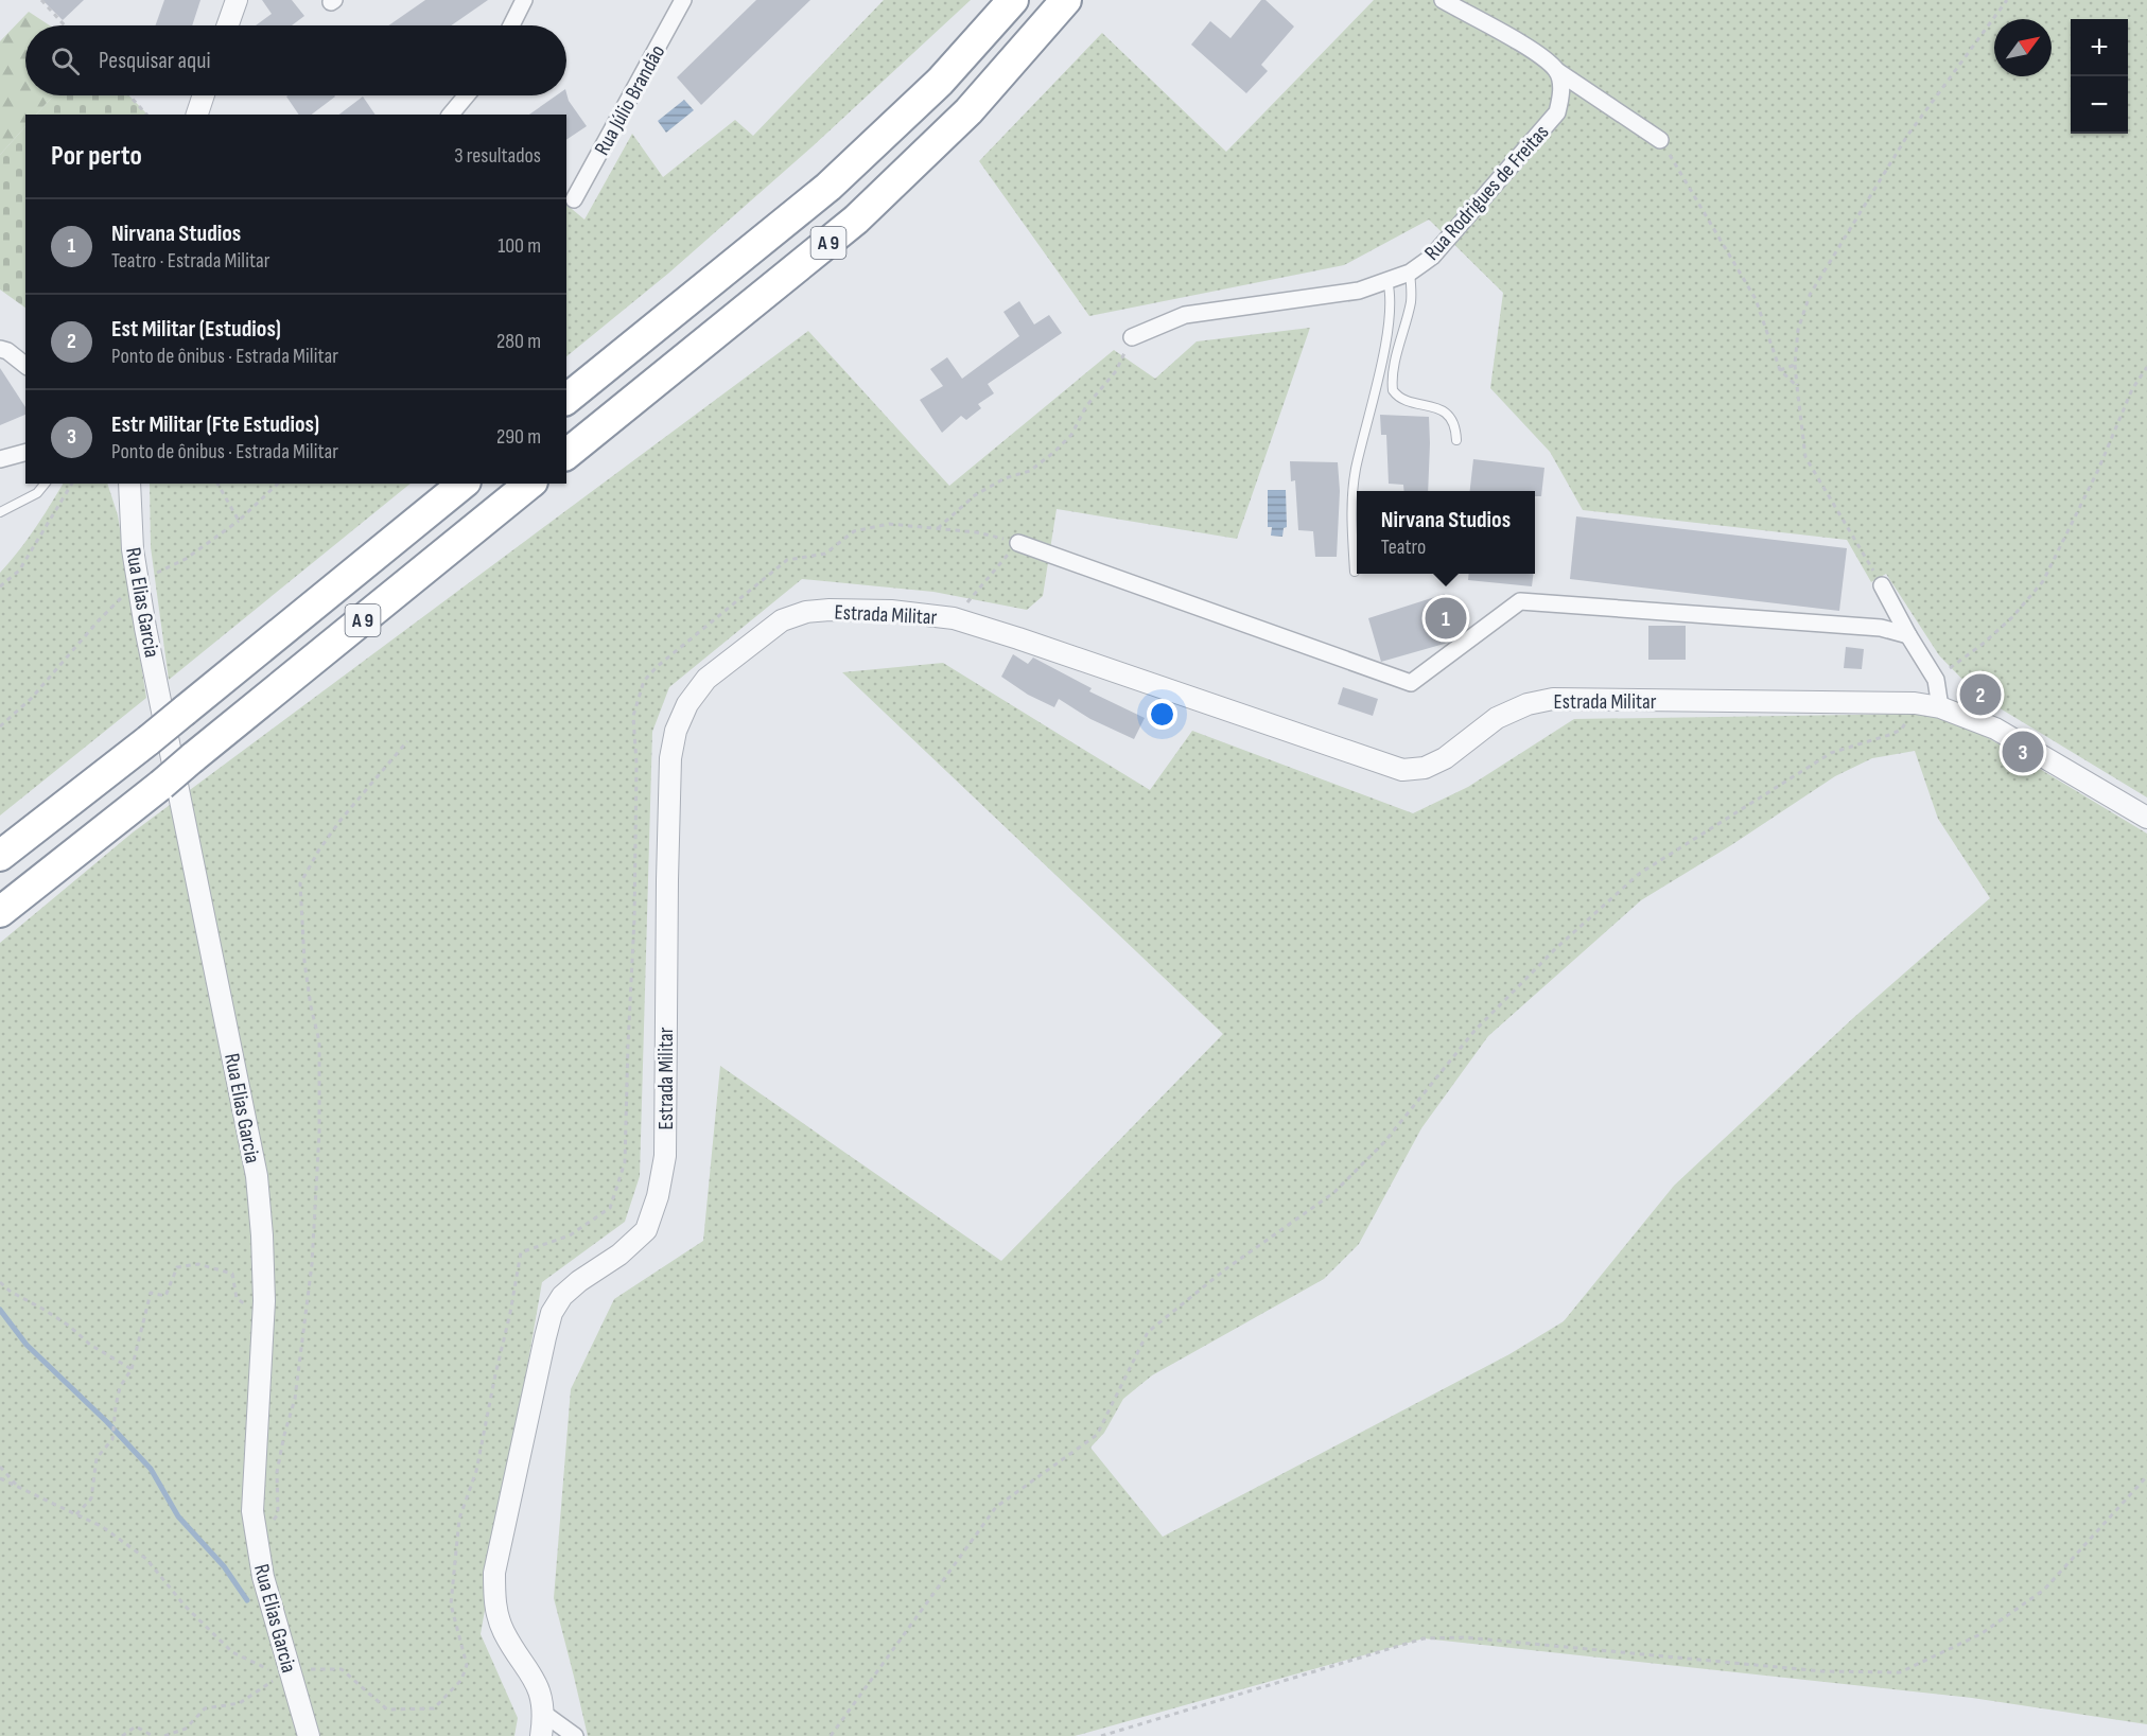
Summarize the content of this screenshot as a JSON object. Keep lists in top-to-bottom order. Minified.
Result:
{"streets":{"highway":["A 9"],"street":["Rua Júlio Brandão","Rua Rodrigues de Freitas","Rua Elias Garcia","Estrada Militar"]},"north":"top right","page":{"map_buttons":["+","−"],"search":"Pesquisar aqui","heading":["Por perto","3 resultados"],"list":[{"mark":"1","name":"Nirvana Studios","note":"Teatro · Estrada Militar","value":"100 m"},{"mark":"2","name":"Est Militar (Estudios)","note":"Ponto de ônibus · Estrada Militar","value":"280 m"},{"mark":"3","name":"Estr Militar (Fte Estudios)","note":"Ponto de ônibus · Estrada Militar","value":"290 m"}],"popup":["Nirvana Studios","Teatro"],"pins":["1","2","3"]}}
